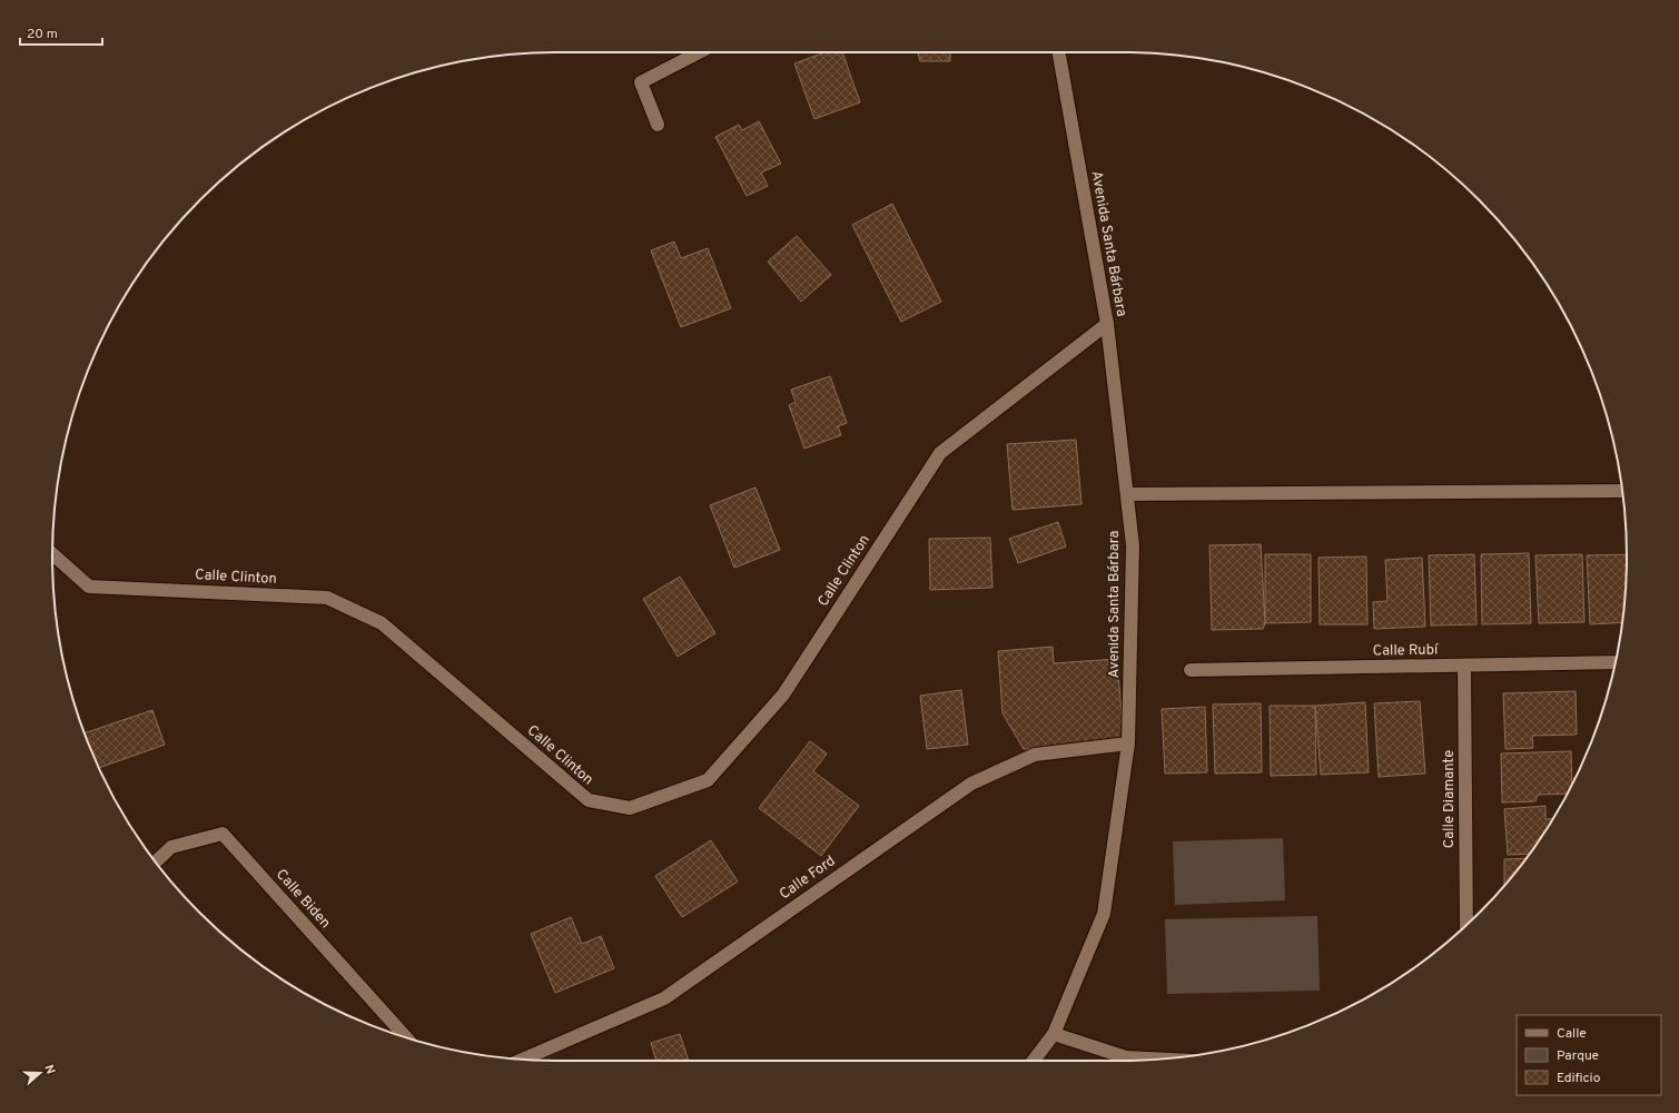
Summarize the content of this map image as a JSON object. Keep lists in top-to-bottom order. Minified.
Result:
{"streets":{"street":["Avenida Santa Bárbara","Calle Clinton","Calle Rubí","Calle Diamante","Calle Ford","Calle Biden"]},"crossings":[["Avenida Santa Bárbara","Calle Clinton"],["Avenida Santa Bárbara","Calle Ford"],["Calle Rubí","Calle Diamante"]],"legend":["Calle","Parque","Edificio"],"scale_bar":"20 m","north":"right"}
